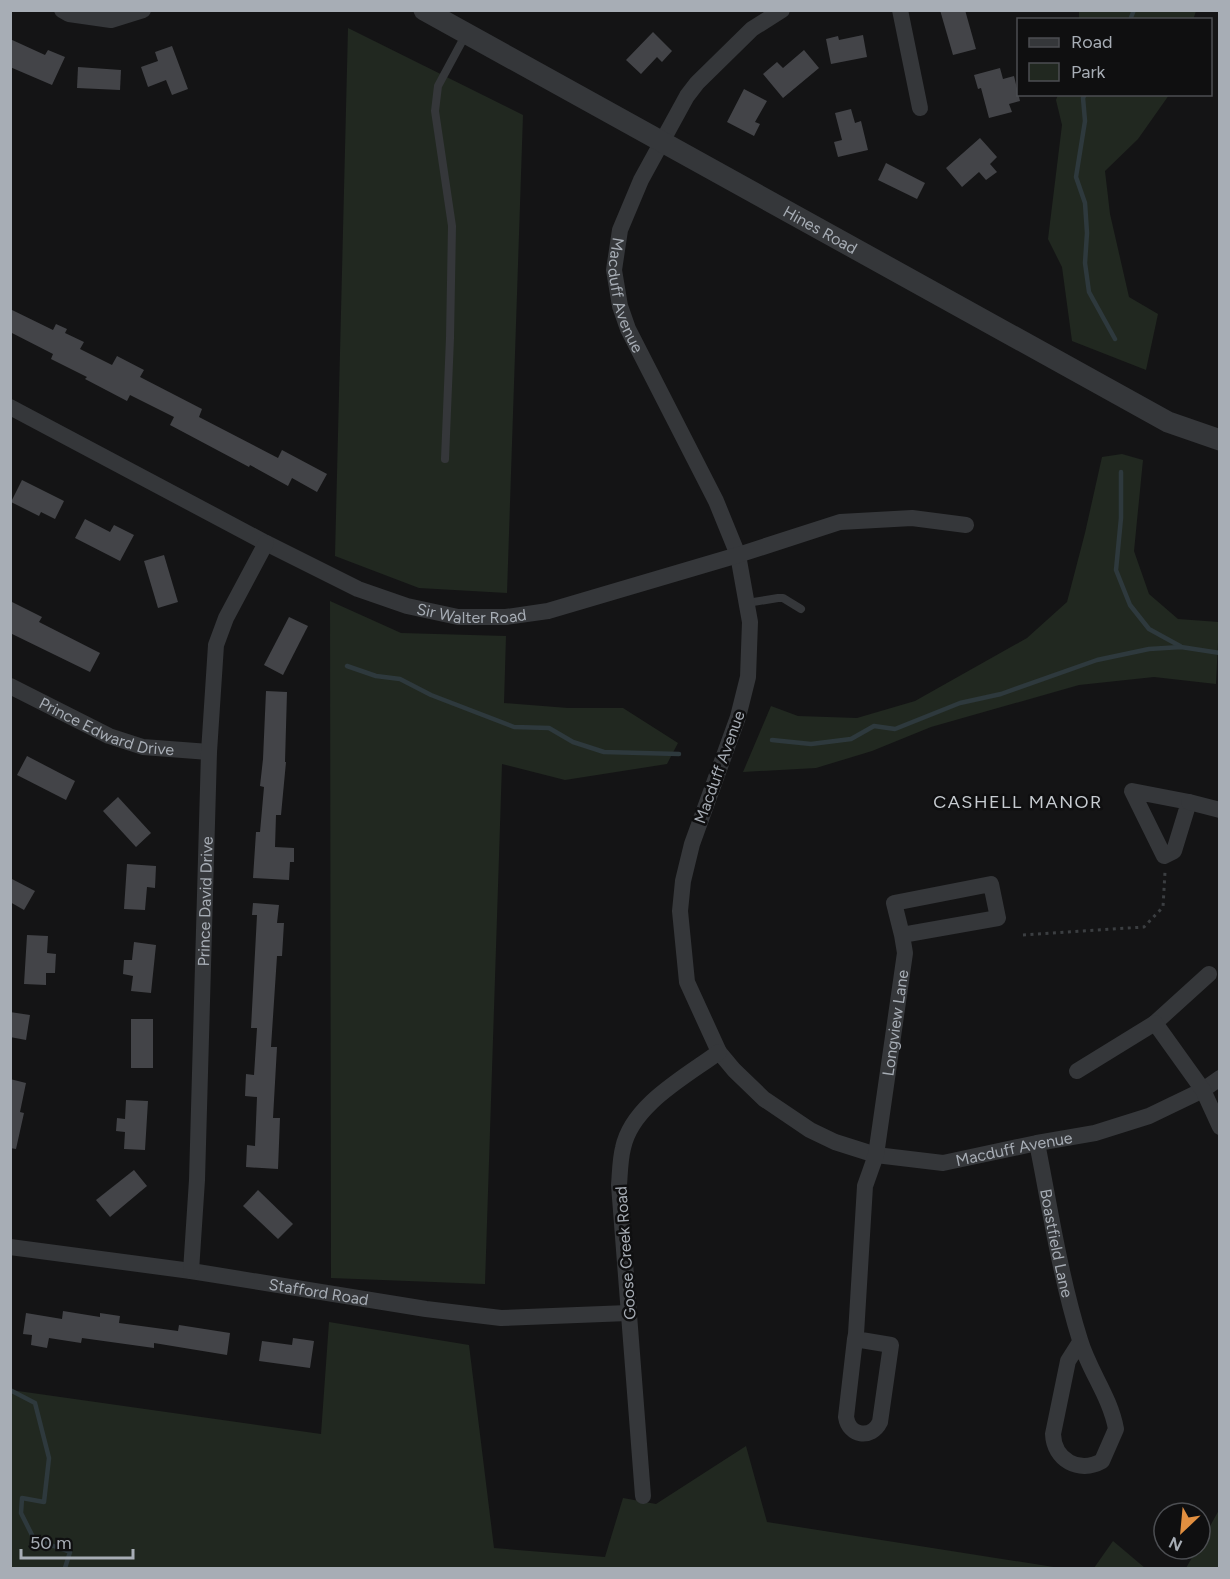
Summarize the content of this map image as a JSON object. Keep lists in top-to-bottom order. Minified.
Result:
{"streets":{"street":["Hines Road","Macduff Avenue","Sir Walter Road","Prince Edward Drive","Prince David Drive","Longview Lane","Boastfield Lane","Goose Creek Road","Stafford Road"]},"crossings":[["Hines Road","Macduff Avenue"],["Macduff Avenue","Sir Walter Road"],["Macduff Avenue","Longview Lane"],["Macduff Avenue","Boastfield Lane"],["Macduff Avenue","Goose Creek Road"],["Sir Walter Road","Prince David Drive"],["Prince Edward Drive","Prince David Drive"],["Prince David Drive","Stafford Road"],["Goose Creek Road","Stafford Road"]],"districts":["CASHELL MANOR"],"legend":["Road","Park"],"scale_bar":"50 m","north":"bottom left"}
